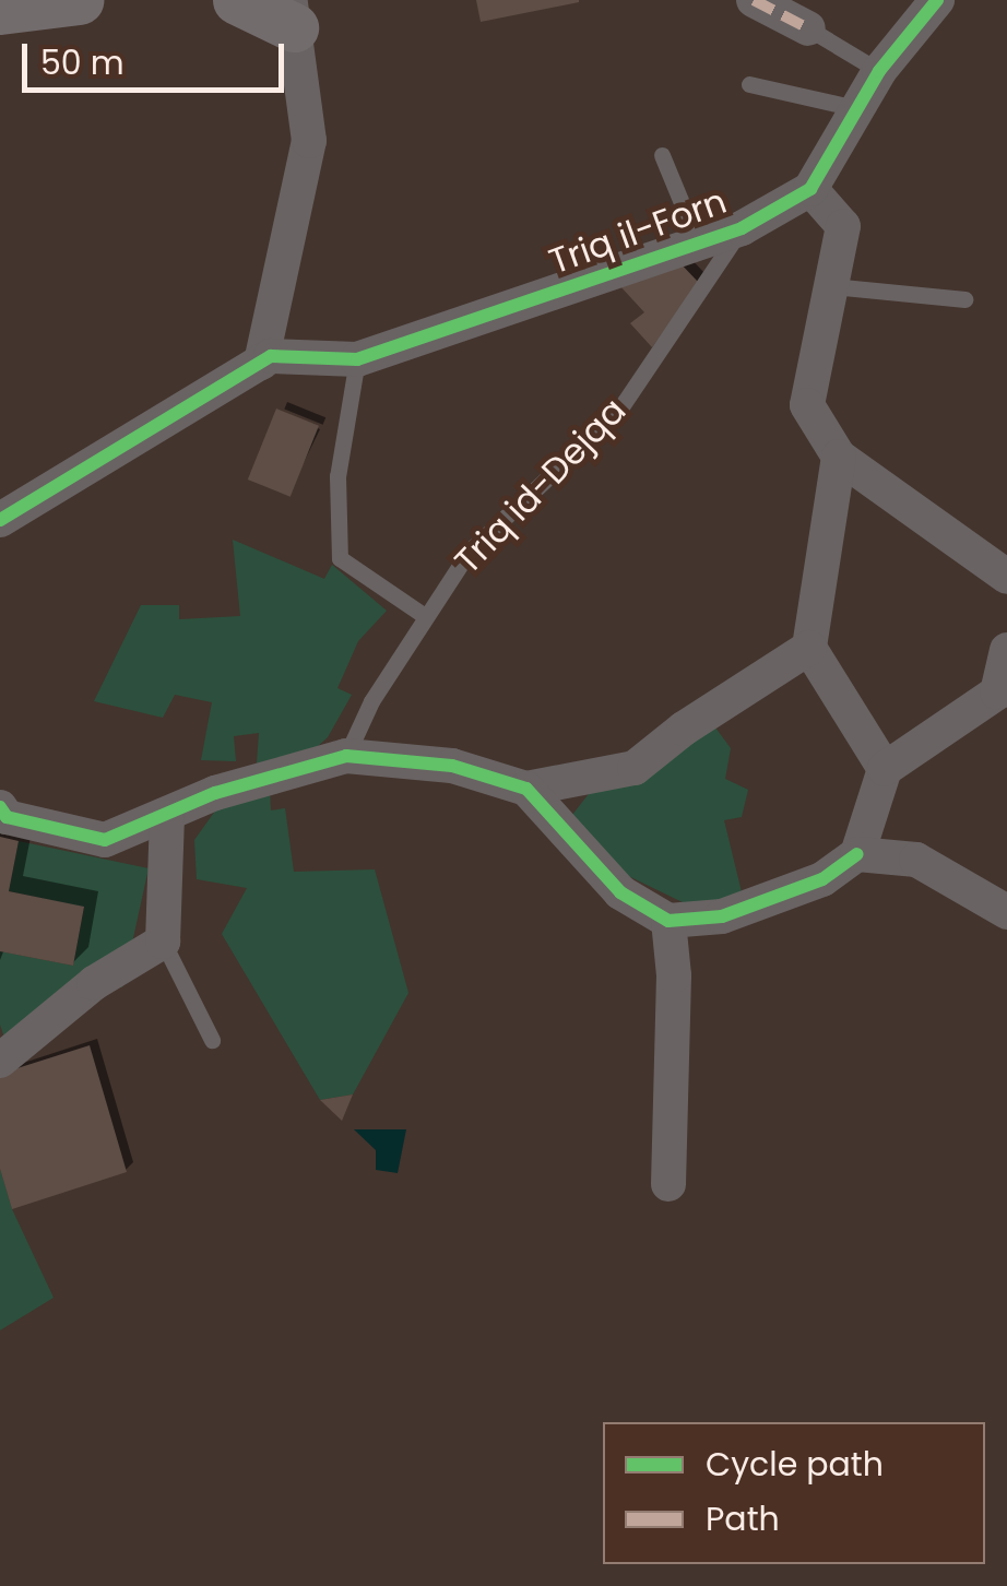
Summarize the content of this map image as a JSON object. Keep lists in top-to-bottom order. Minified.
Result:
{"streets":{"street":["Triq il-Forn"],"lane":["Triq id-Dejqa"]},"crossings":[["Triq il-Forn","Triq id-Dejqa"]],"legend":["Cycle path","Path"],"scale_bar":"50 m"}
